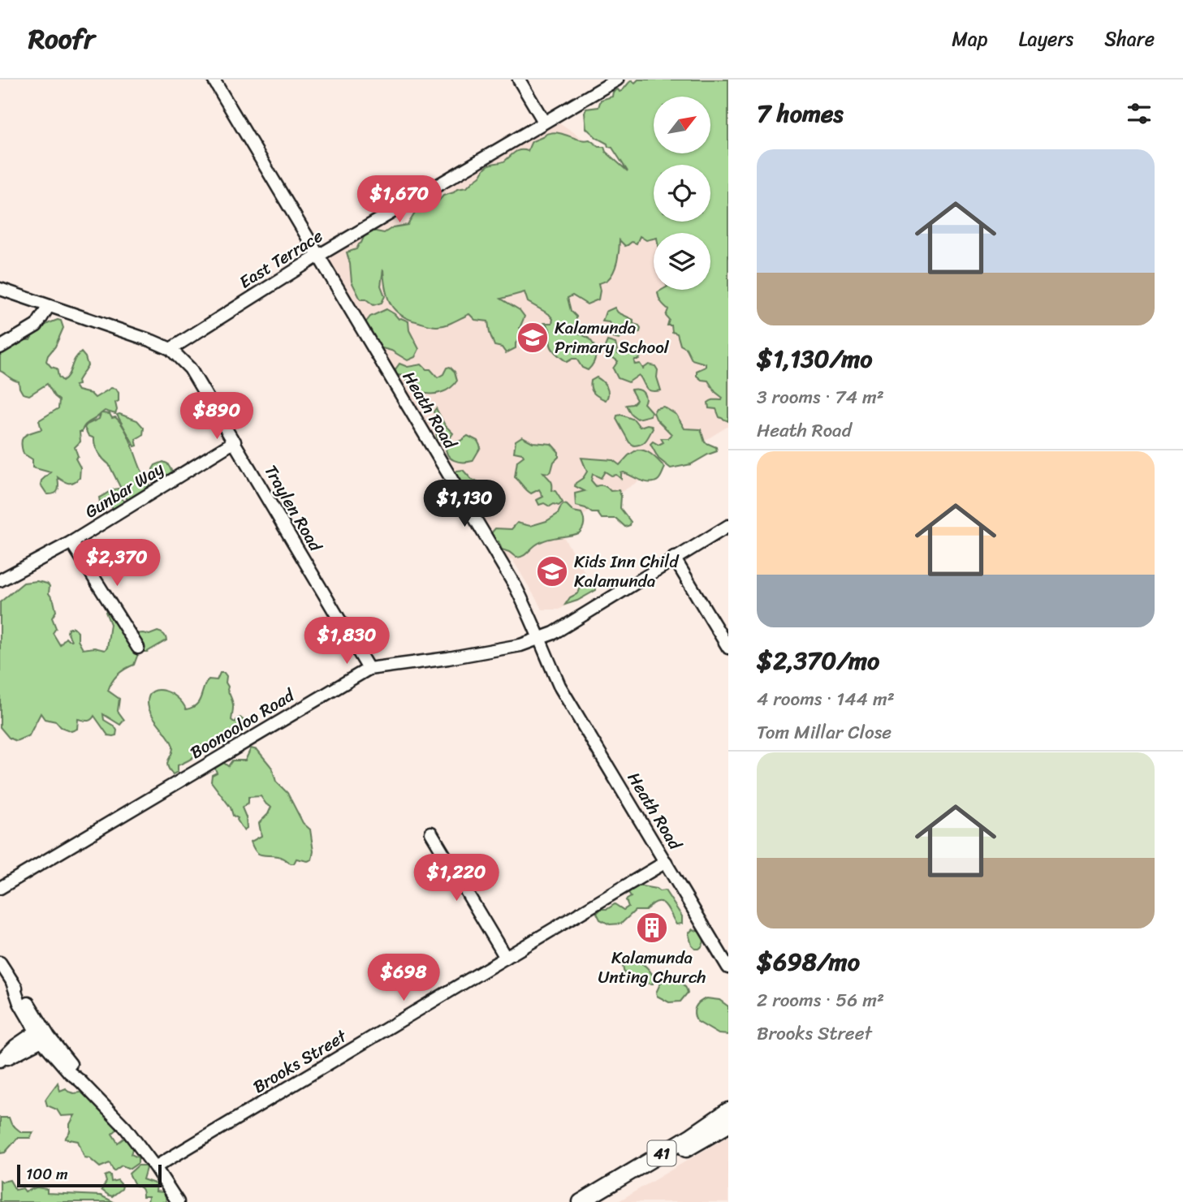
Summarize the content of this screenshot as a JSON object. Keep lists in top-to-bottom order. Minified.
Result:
{"streets":{"main road":["41"],"street":["East Terrace","Heath Road","Gunbar Way","Traylen Road","Boonooloo Road","Brooks Street"]},"crossings":[["East Terrace","Heath Road"],["East Terrace","Traylen Road"],["Heath Road","Boonooloo Road"],["Heath Road","Brooks Street"],["Gunbar Way","Traylen Road"],["Traylen Road","Boonooloo Road"]],"places":{"school or university":["Kalamunda Primary School","Kids Inn Child Kalamunda"],"building":["Kalamunda Unting Church"]},"scale_bar":"100 m","north":"top right","page":{"header":"Roofr","nav":["Map","Layers","Share"],"heading":"7 homes","list":[{"name":"$1,130/mo","note":"3 rooms · 74 m² · Heath Road"},{"name":"$2,370/mo","note":"4 rooms · 144 m² · Tom Millar Close"},{"name":"$698/mo","note":"2 rooms · 56 m² · Brooks Street"}],"price":["$1,670","$890","$1,130","$2,370","$1,830","$1,220","$698"],"scale":"100 m"}}
